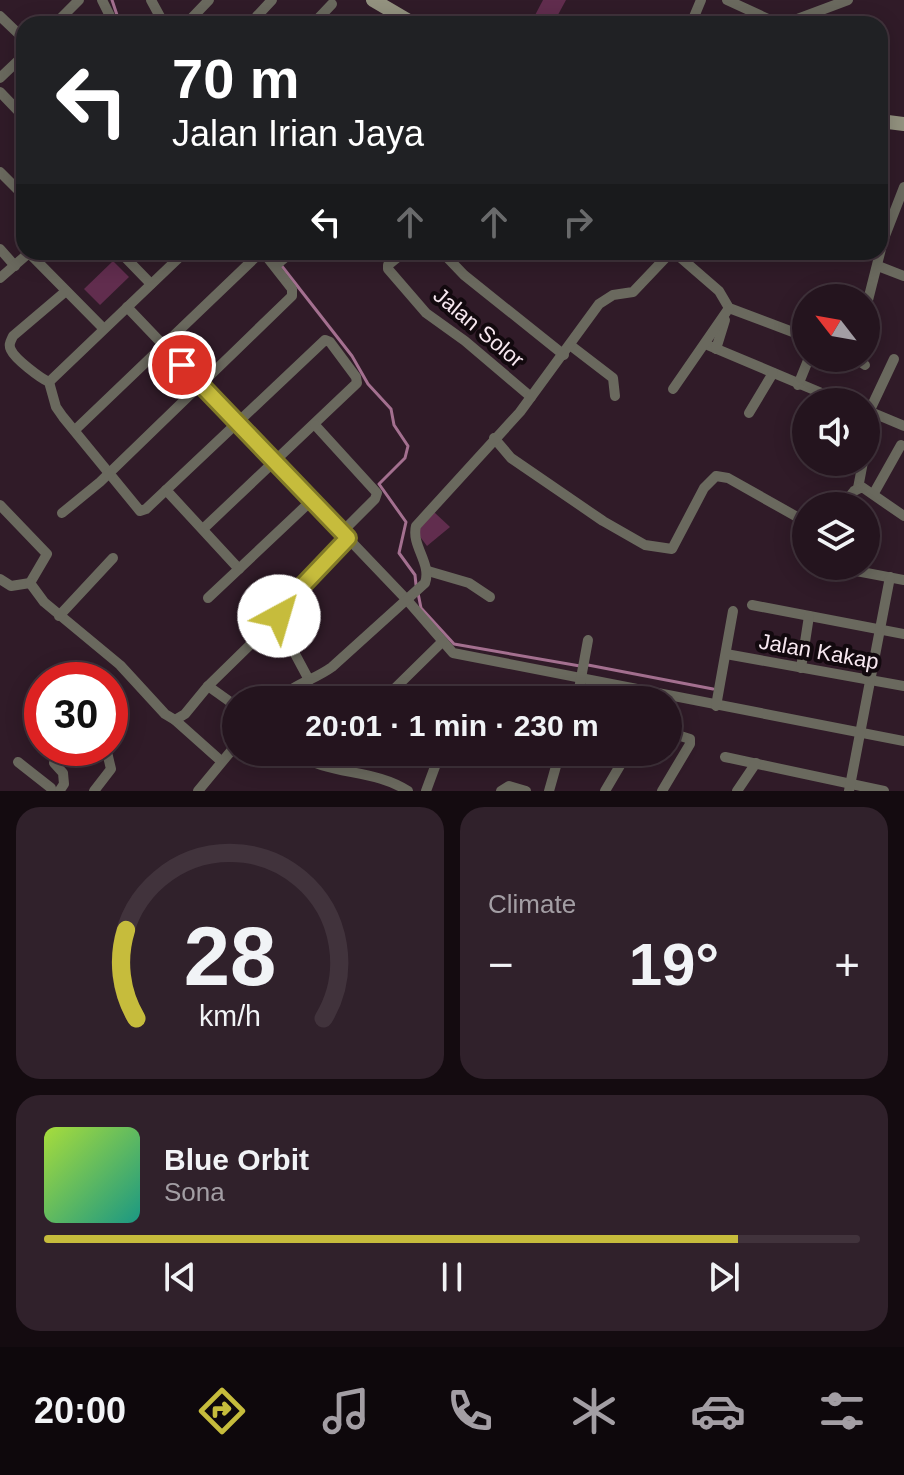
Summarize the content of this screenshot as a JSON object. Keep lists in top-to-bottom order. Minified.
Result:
{"streets":{"street":["Jalan Solor","Jalan Kakap"]},"north":"top left","page":{"turn":["70 m","Jalan Irian Jaya"],"limit":"30","trip":"20:01 · 1 min · 230 m","tile":"Climate","heat":["−","19°","+"],"song":["Blue Orbit","Sona"],"tabs":"20:00","gauge":["28","km/h"]}}
